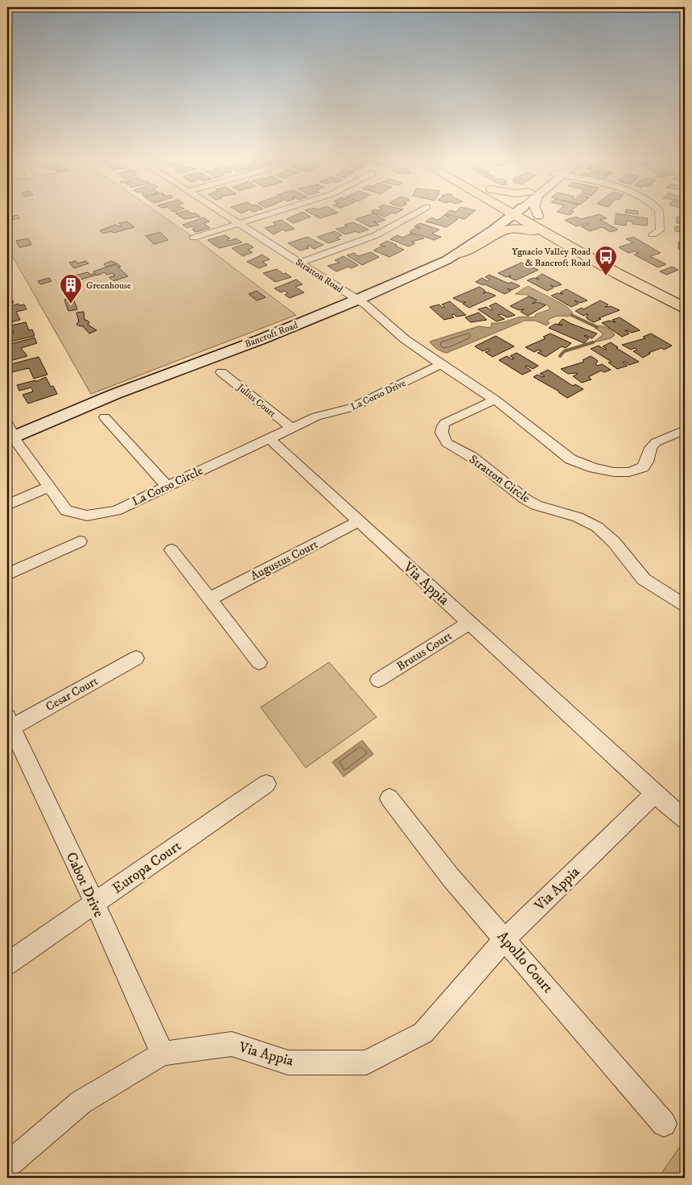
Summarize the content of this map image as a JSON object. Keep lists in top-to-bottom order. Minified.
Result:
{"streets":{"main road":["Bancroft Road"],"street":["Stratton Road","La Corso Drive","Julius Court","Stratton Circle","La Corso Circle","Augustus Court","Via Appia","Brutus Court","Cesar Court","Europa Court","Cabot Drive","Apollo Court"]},"crossings":[["Stratton Road","Bancroft Road"],["Stratton Road","La Corso Drive"],["Stratton Road","Stratton Circle"],["Bancroft Road","La Corso Circle"],["La Corso Drive","Julius Court"],["La Corso Drive","La Corso Circle"],["Julius Court","La Corso Circle"],["La Corso Circle","Via Appia"],["Augustus Court","Via Appia"],["Via Appia","Brutus Court"],["Via Appia","Cabot Drive"],["Via Appia","Apollo Court"],["Cesar Court","Cabot Drive"],["Europa Court","Cabot Drive"]],"places":{"bus stop":["Ygnacio Valley Road & Bancroft Road"],"building":["Greenhouse"]}}
